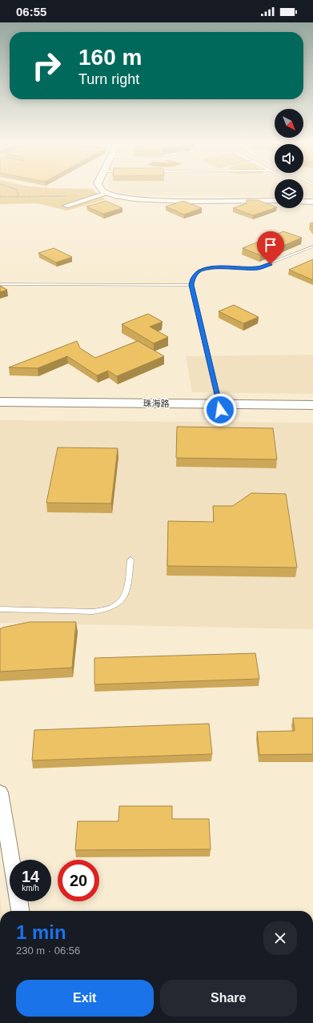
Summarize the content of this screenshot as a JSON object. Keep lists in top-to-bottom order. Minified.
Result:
{"streets":{"main road":["珠海路"]},"north":"bottom right","page":{"status":"06:55","turn":["160 m","Turn right"],"speed":"14 km/h","limit":"20","heading":["1 min","230 m · 06:56"],"buttons":["Exit","Share"]}}
